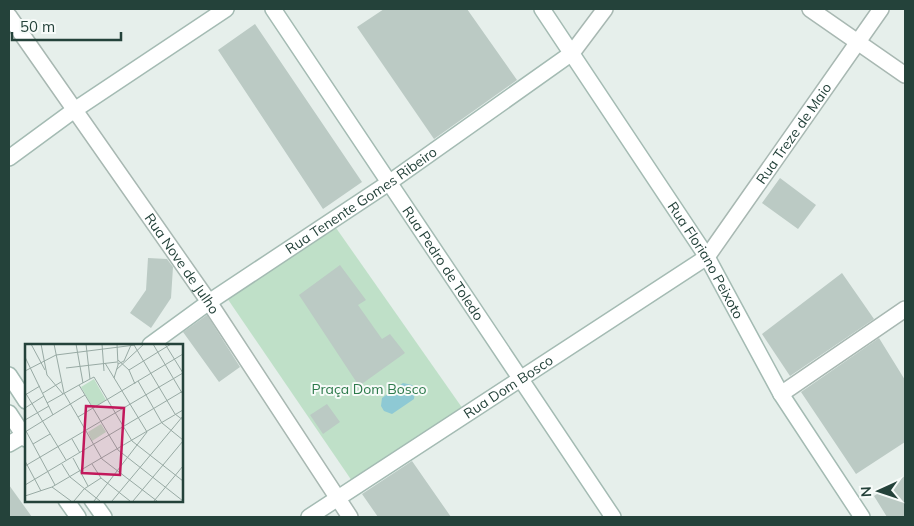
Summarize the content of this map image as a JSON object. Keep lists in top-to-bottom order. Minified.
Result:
{"streets":{"main road":["Rua Treze de Maio","Rua Tenente Gomes Ribeiro","Rua Floriano Peixoto","Rua Pedro de Toledo","Rua Nove de Julho","Rua Dom Bosco"]},"crossings":[["Rua Treze de Maio","Rua Floriano Peixoto"],["Rua Treze de Maio","Rua Dom Bosco"],["Rua Tenente Gomes Ribeiro","Rua Floriano Peixoto"],["Rua Tenente Gomes Ribeiro","Rua Pedro de Toledo"],["Rua Tenente Gomes Ribeiro","Rua Nove de Julho"],["Rua Floriano Peixoto","Rua Dom Bosco"],["Rua Pedro de Toledo","Rua Dom Bosco"],["Rua Nove de Julho","Rua Dom Bosco"]],"parks":["Praça Dom Bosco"],"scale_bar":"50 m","north":"left"}
